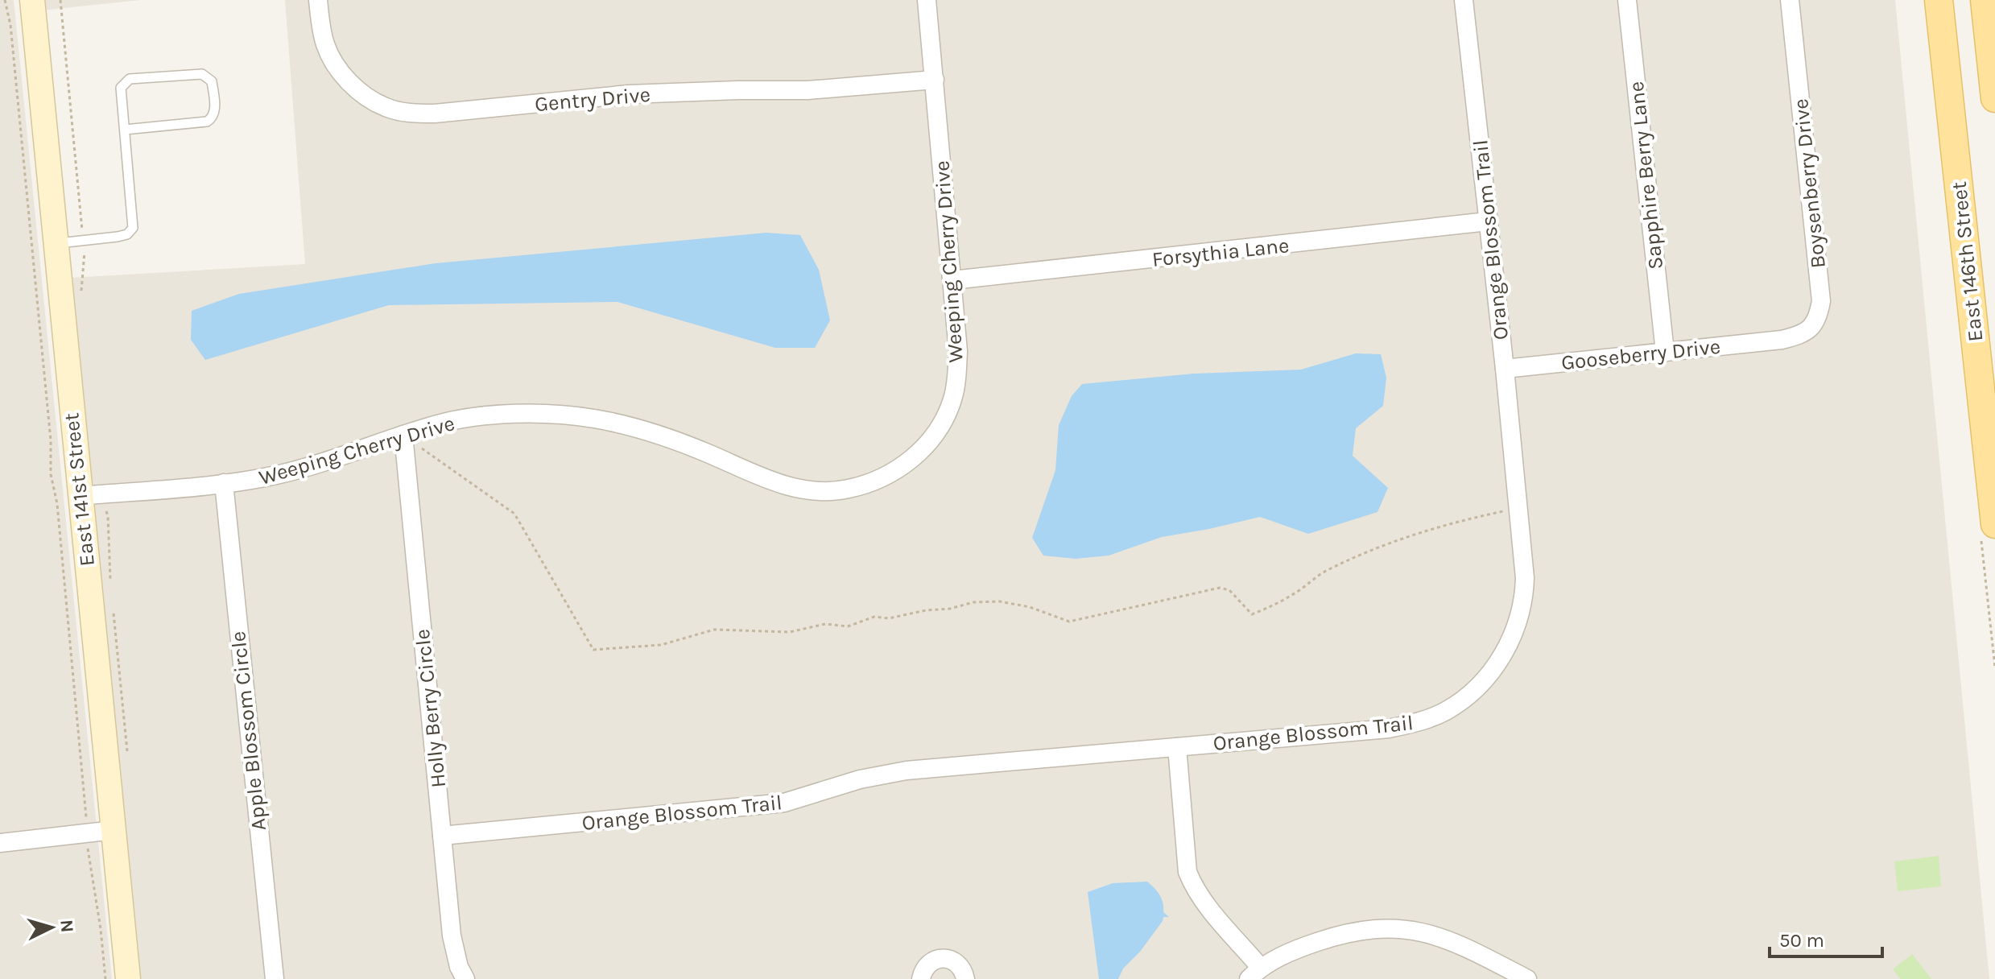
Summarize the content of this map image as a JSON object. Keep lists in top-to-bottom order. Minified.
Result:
{"streets":{"main road":["East 146th Street"],"street":["Gentry Drive","Sapphire Berry Lane","Boysenberry Drive","Orange Blossom Trail","Forsythia Lane","Weeping Cherry Drive","Gooseberry Drive","East 141st Street","Holly Berry Circle","Apple Blossom Circle"]},"crossings":[["Gentry Drive","Weeping Cherry Drive"],["Sapphire Berry Lane","Gooseberry Drive"],["Boysenberry Drive","Gooseberry Drive"],["Orange Blossom Trail","Forsythia Lane"],["Orange Blossom Trail","Gooseberry Drive"],["Orange Blossom Trail","Holly Berry Circle"],["Forsythia Lane","Weeping Cherry Drive"],["Weeping Cherry Drive","East 141st Street"],["Weeping Cherry Drive","Holly Berry Circle"],["Weeping Cherry Drive","Apple Blossom Circle"]],"scale_bar":"50 m","north":"right"}
